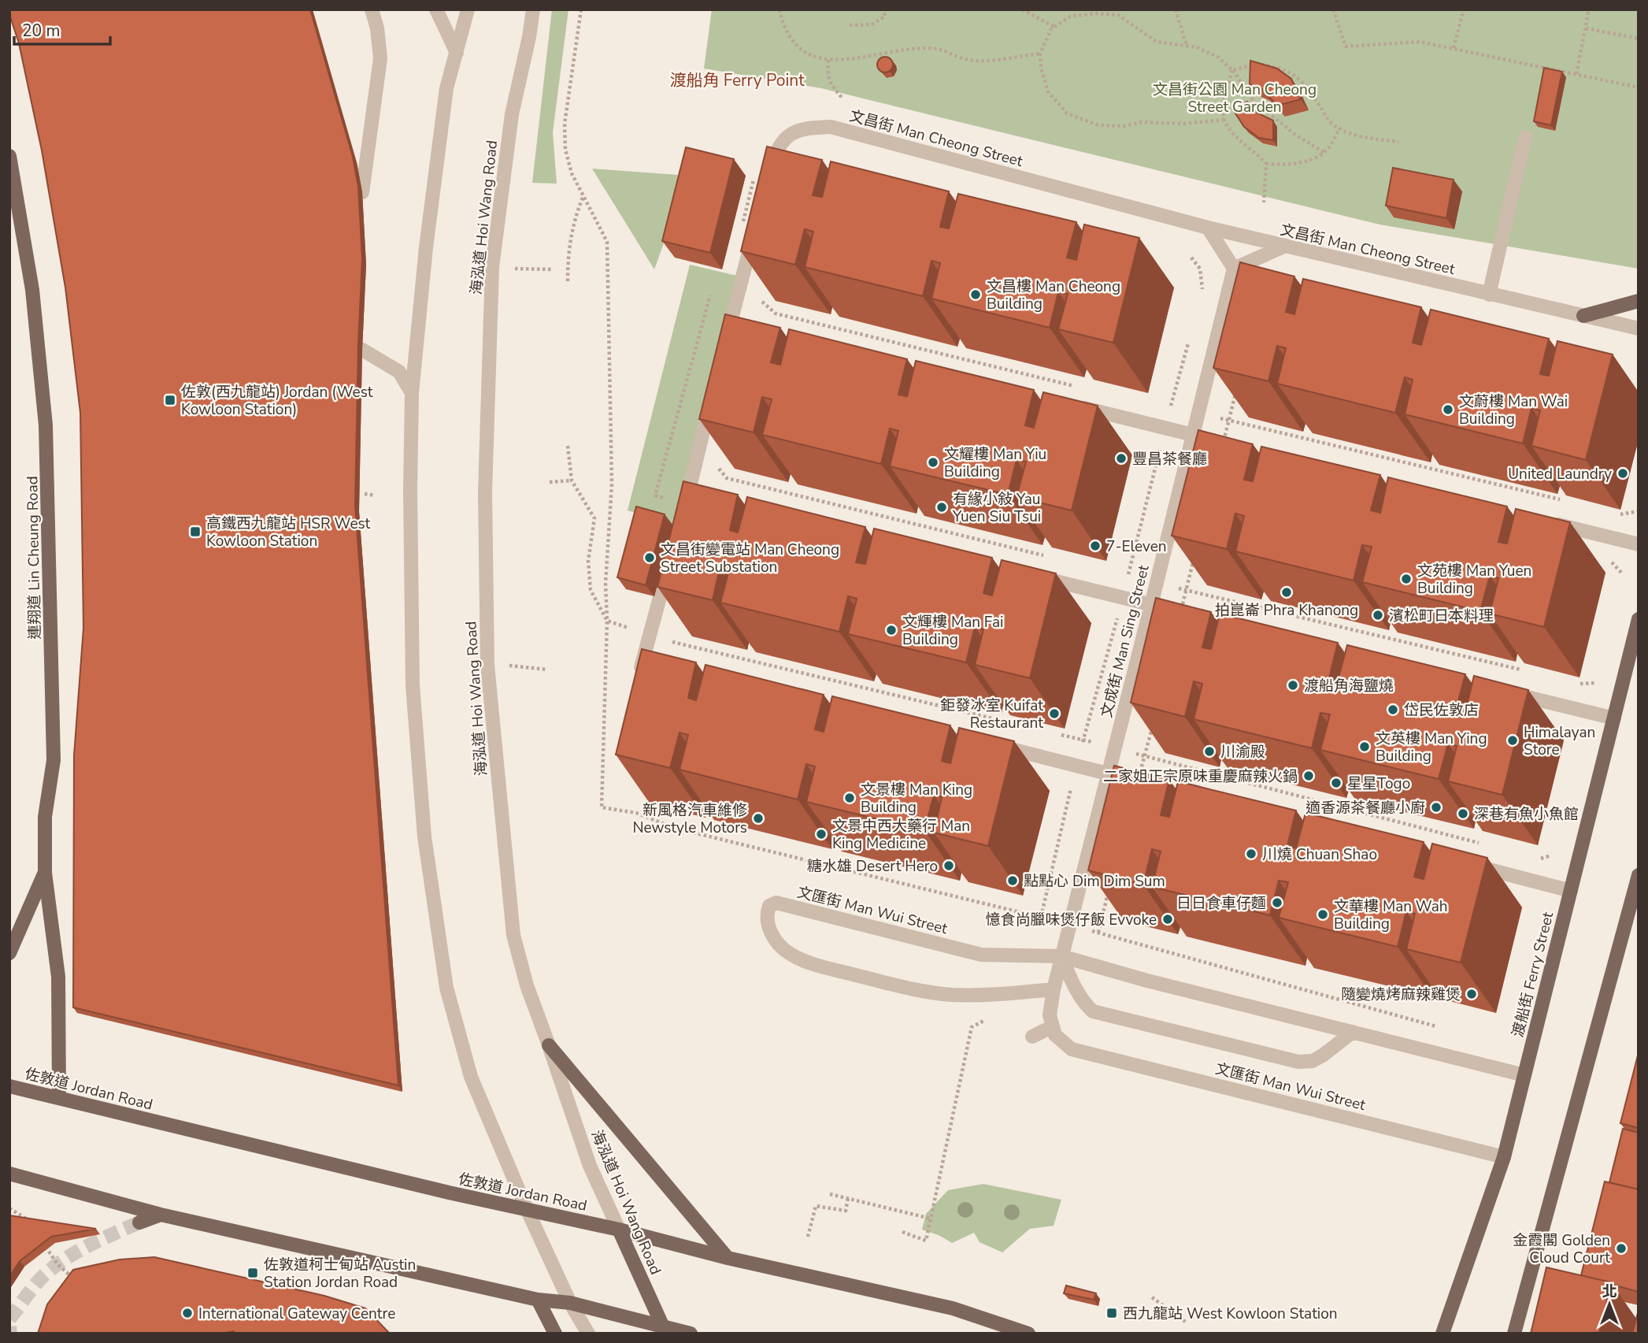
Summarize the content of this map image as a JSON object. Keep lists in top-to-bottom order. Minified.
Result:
{"streets":{"main road":["海泓道 Hoi Wang Road","連翔道 Lin Cheung Road","渡船街 Ferry Street","佐敦道 Jordan Road"],"street":["文昌街 Man Cheong Street","文成街 Man Sing Street","文匯街 Man Wui Street"]},"crossings":[["海泓道 Hoi Wang Road","佐敦道 Jordan Road"],["文成街 Man Sing Street","文匯街 Man Wui Street"],["文匯街 Man Wui Street","渡船街 Ferry Street"]],"districts":["渡船角 Ferry Point"],"parks":["文昌街公園 Man Cheong Street Garden"],"places":{"other":["文昌樓 Man Cheong Building","文蔚樓 Man Wai Building","豐昌茶餐廳","文耀樓 Man Yiu Building","United Laundry","有緣小敍 Yau Yuen Siu Tsui","7-Eleven","文昌街變電站 Man Cheong Street Substation","文苑樓 Man Yuen Building","拍崑崙 Phra Khanong","濱松町日本料理","文輝樓 Man Fai Building","渡船角海鹽燒","岱民佐敦店","鉅發冰室 Kuifat Restaurant","Himalayan Store","文英樓 Man Ying Building","川渝殿","二家姐正宗原味重慶麻辣火鍋","星星Togo","文景樓 Man King Building","適香源茶餐廳小廚","深巷有魚小魚館","新風格汽車維修 Newstyle Motors","文景中西大藥行 Man King Medicine","川燒 Chuan Shao","糖水雄 Desert Hero","點點心 Dim Dim Sum","日日食車仔麵","文華樓 Man Wah Building","憶食尚臘味煲仔飯 Evvoke","隨變燒烤麻辣雞煲","金霞閣 Golden Cloud Court","International Gateway Centre"],"transit":["佐敦(西九龍站) Jordan (West Kowloon Station)","高鐵西九龍站 HSR West Kowloon Station","佐敦道柯士甸站 Austin Station Jordan Road","西九龍站 West Kowloon Station"]},"scale_bar":"20 m","north":"top"}
